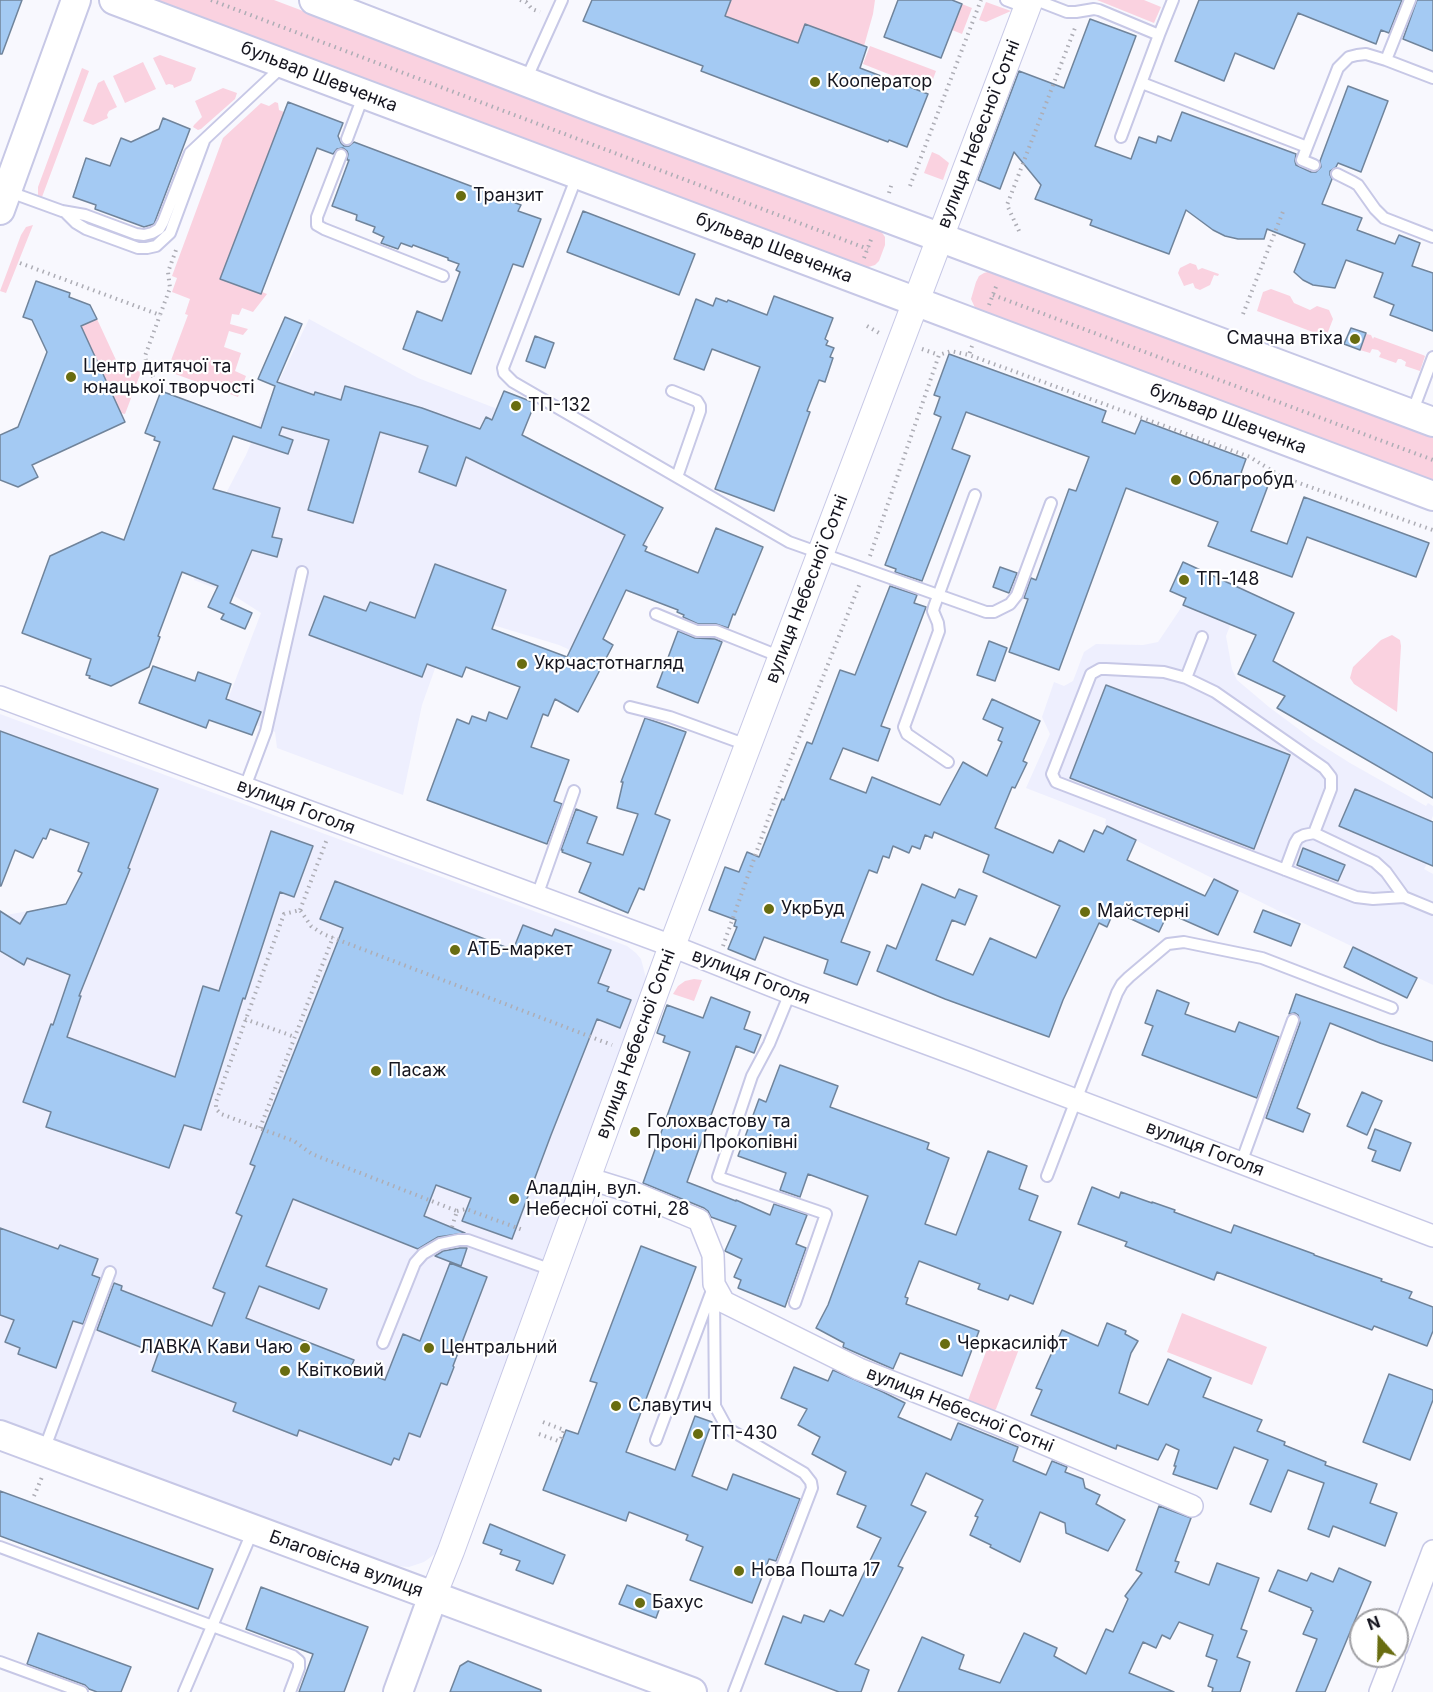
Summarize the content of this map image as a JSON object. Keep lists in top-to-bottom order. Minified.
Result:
{"streets":{"main road":["бульвар Шевченка","вулиця Небесної Сотні","Благовісна вулиця"],"street":["вулиця Гоголя"]},"crossings":[["бульвар Шевченка","вулиця Небесної Сотні"],["вулиця Небесної Сотні","вулиця Гоголя"],["вулиця Небесної Сотні","Благовісна вулиця"]],"places":["Кооператор","Транзит","Смачна втіха","Центр дитячої та юнацької творчості","ТП-132","Облагробуд","ТП-148","Укрчастотнагляд","УкрБуд","Майстерні","АТБ-маркет","Пасаж","Голохвастову та Проні Прокопівні","Аладдін, вул. Небесної сотні, 28","Черкасиліфт","ЛАВКА Кави Чаю","Центральний","Квітковий","Славутич","ТП-430","Нова Пошта 17","Бахус"],"north":"top"}
